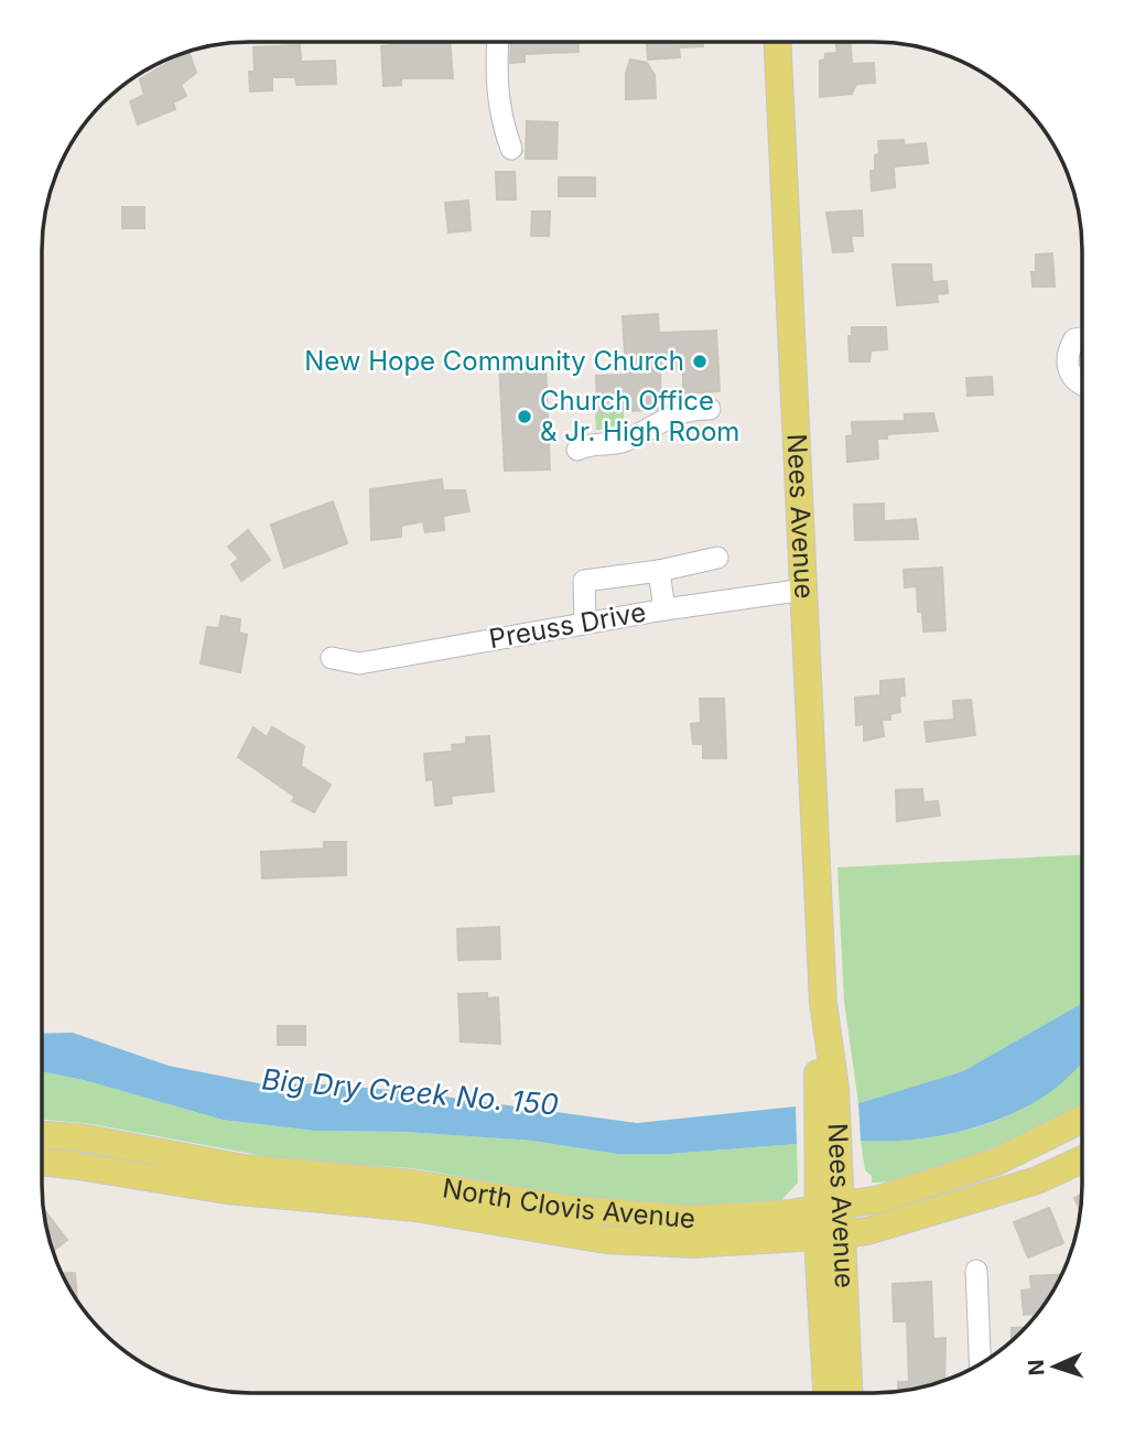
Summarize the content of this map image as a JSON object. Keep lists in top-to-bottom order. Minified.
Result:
{"streets":{"main road":["Nees Avenue","North Clovis Avenue"],"street":["Preuss Drive"]},"crossings":[["Nees Avenue","Preuss Drive"],["Nees Avenue","North Clovis Avenue"]],"water":["Big Dry Creek No. 150"],"places":["New Hope Community Church","Church Office & Jr. High Room"],"north":"left"}
